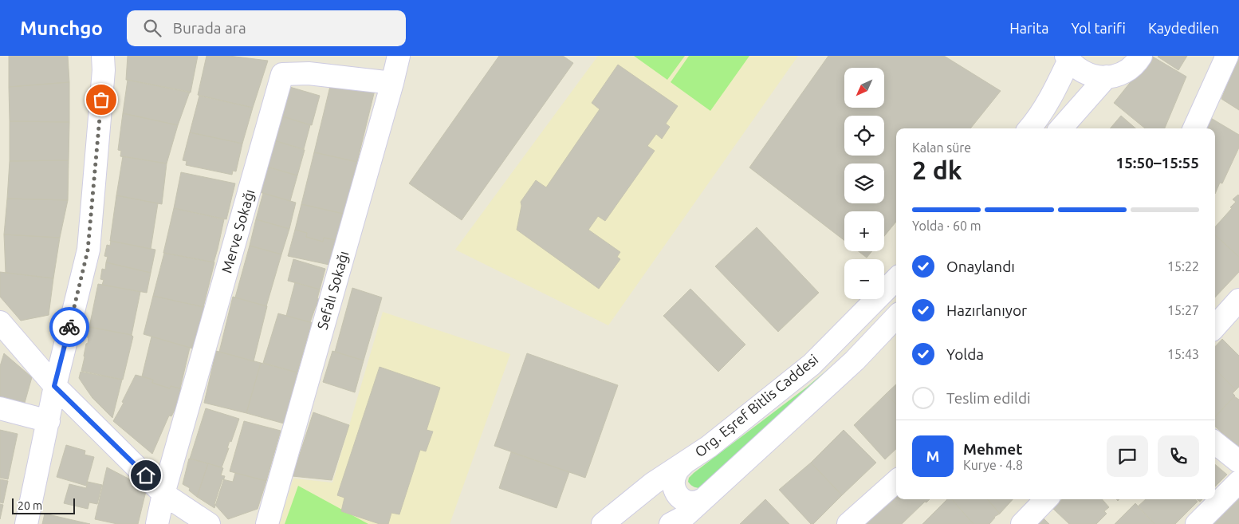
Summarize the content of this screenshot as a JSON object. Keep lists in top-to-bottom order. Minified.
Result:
{"streets":{"street":["Merve Sokağı","Sefalı Sokağı","Org. Eşref Bitlis Caddesi"]},"crossings":[["Merve Sokağı","Sefalı Sokağı"]],"scale_bar":"20 m","north":"bottom left","page":{"header":"Munchgo","search":"Burada ara","nav":["Harita","Yol tarifi","Kaydedilen"],"map_buttons":["+","−"],"heading":["2 dk","Kalan süre","15:50–15:55"],"panel":["Mehmet","Kurye · 4.8"],"bar":"Yolda · 60 m","list":[["Onaylandı","15:22"],["Hazırlanıyor","15:27"],["Yolda","15:43"],"Teslim edildi"],"round":"M","scale":"20 m"}}
